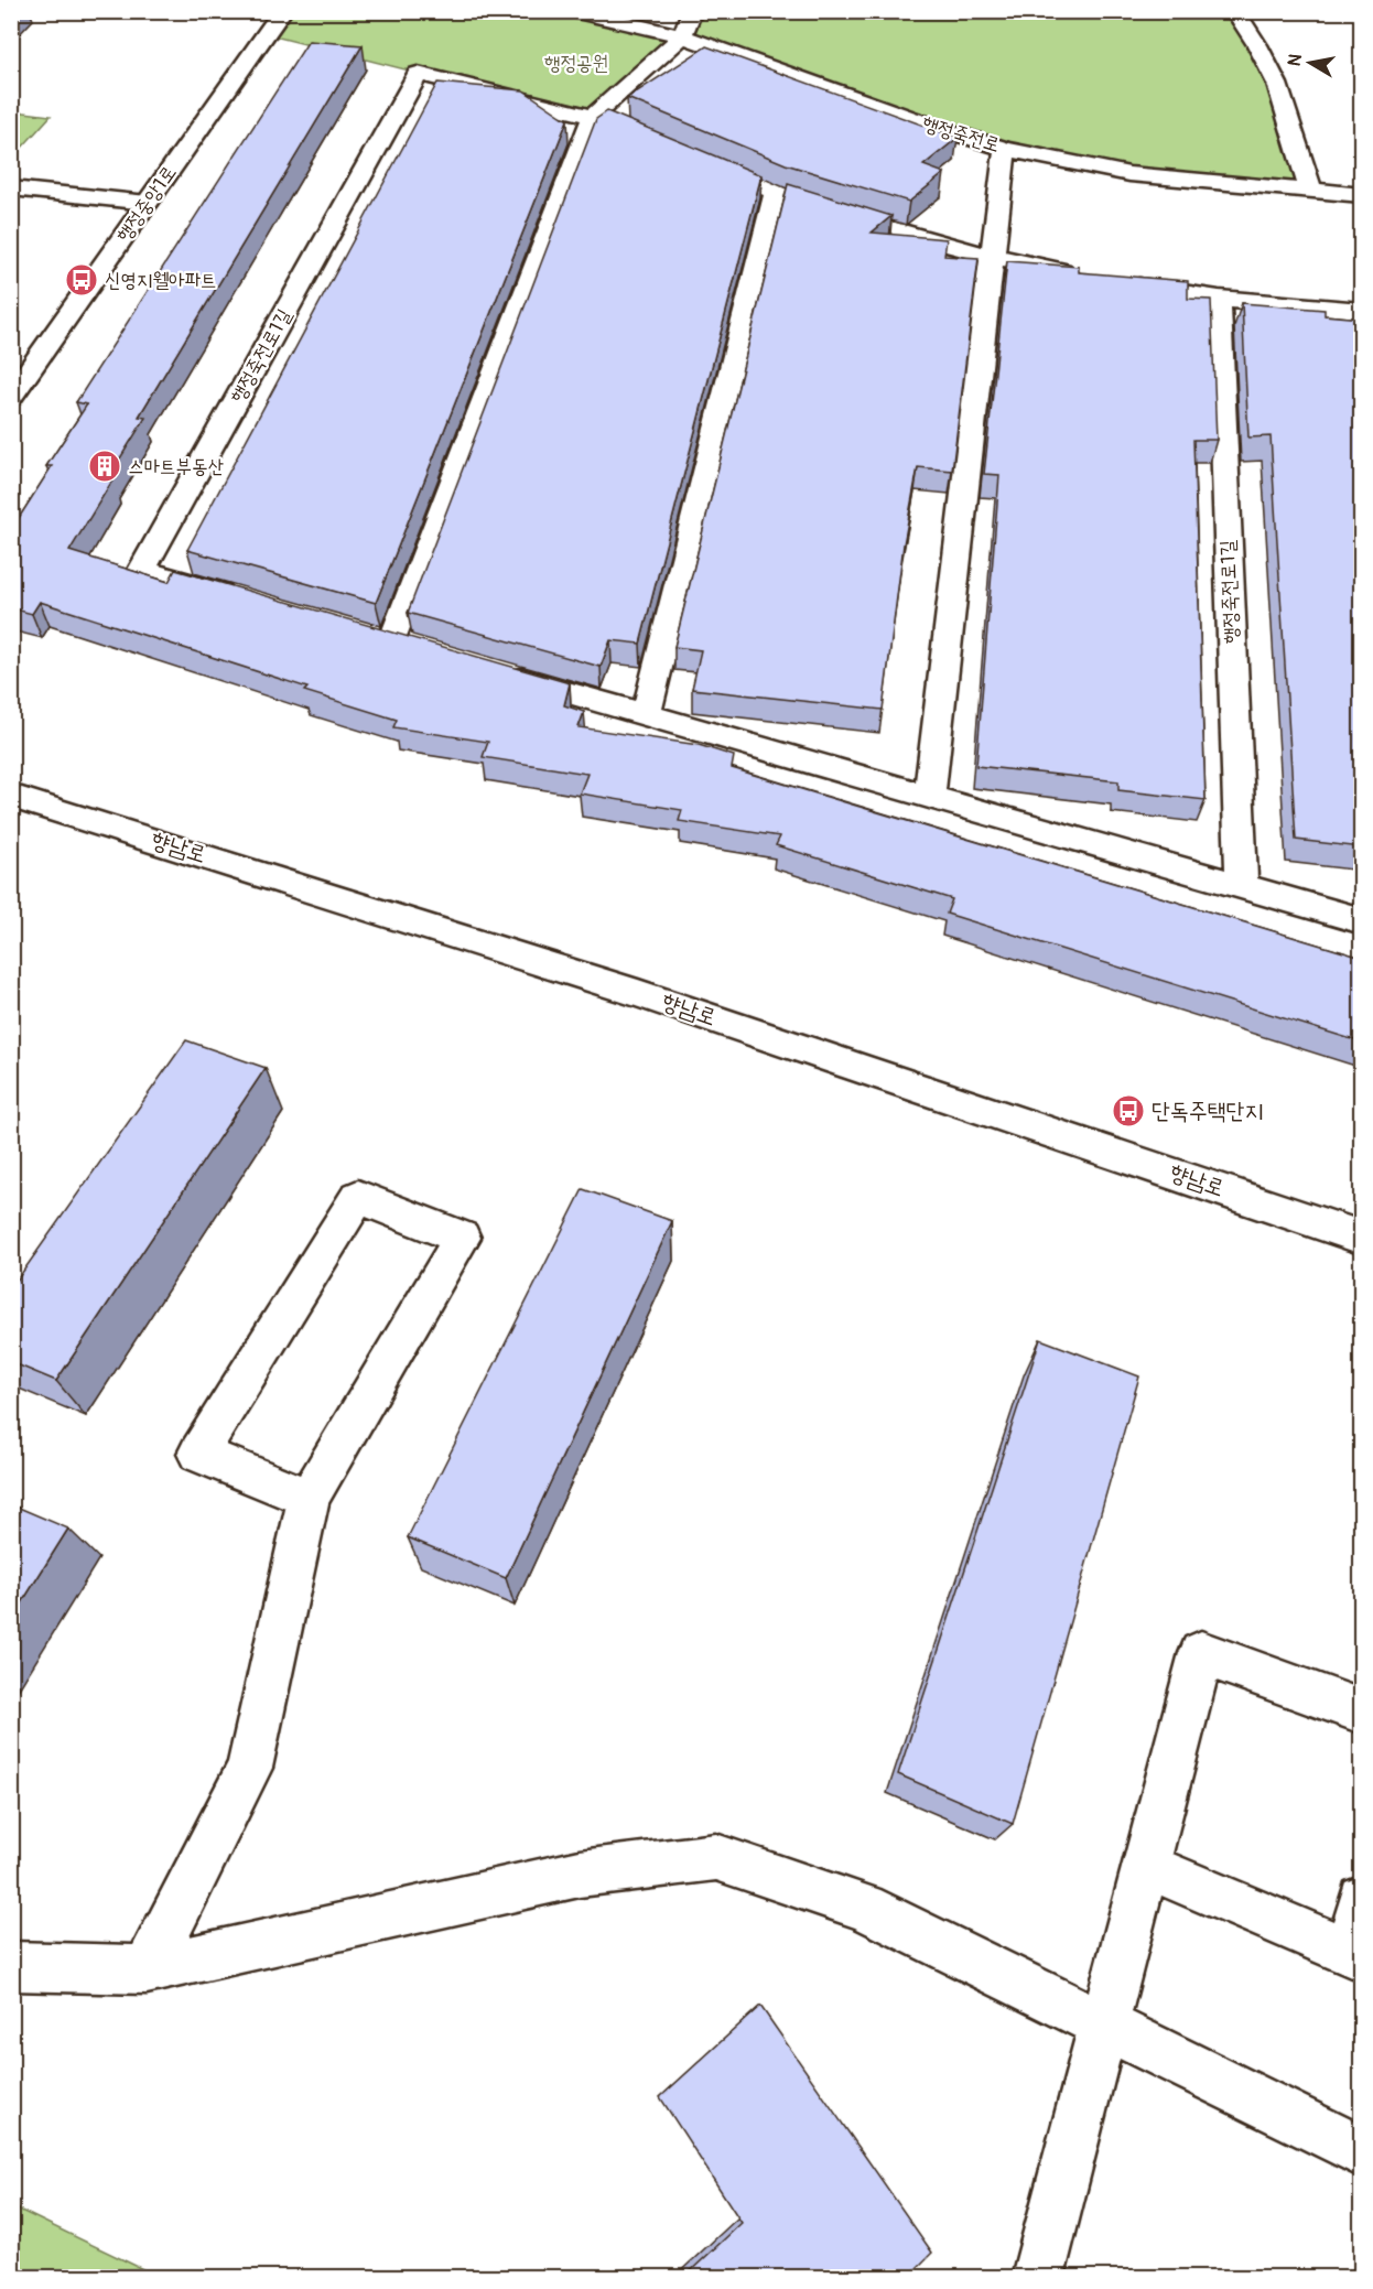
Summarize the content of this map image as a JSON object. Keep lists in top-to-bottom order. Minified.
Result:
{"streets":{"street":["행정죽전로","행정중앙1로","행정죽전로1길","향남로"]},"parks":["행정공원"],"places":{"bus stop":["신영지웰아파트","단독주택단지"],"building":["스마트부동산"]},"north":"left"}
